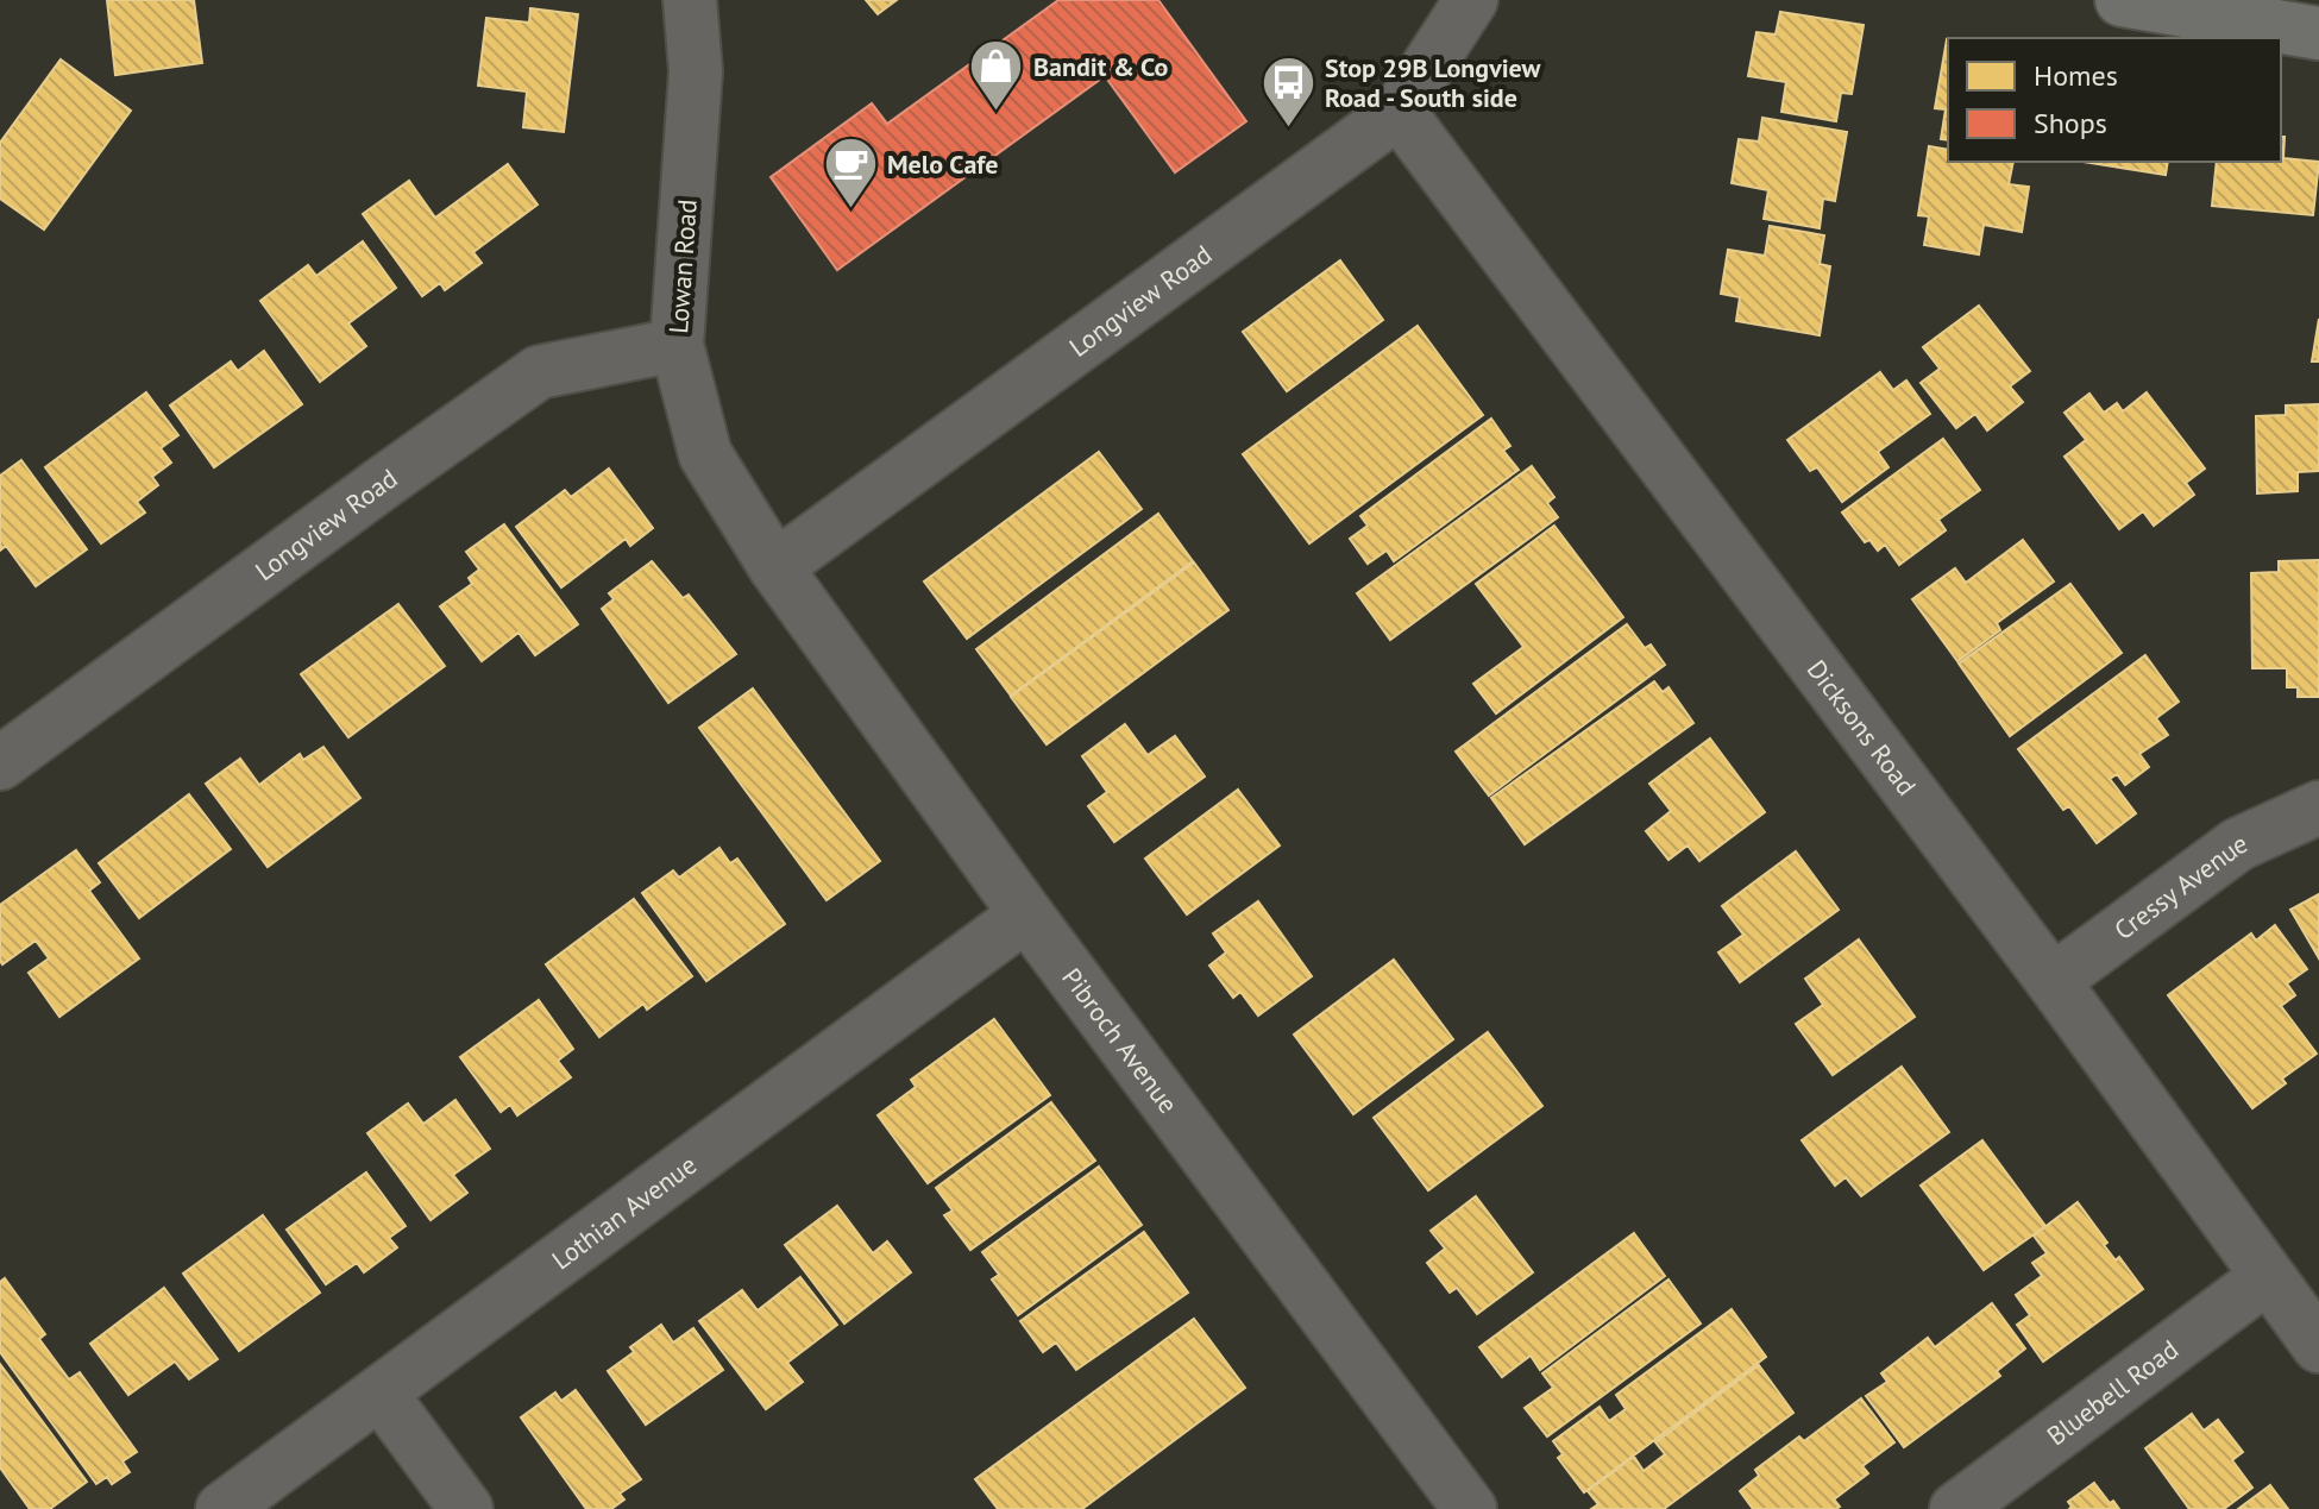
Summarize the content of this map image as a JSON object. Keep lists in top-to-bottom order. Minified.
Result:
{"streets":{"street":["Lowan Road","Longview Road","Dicksons Road","Cressy Avenue","Pibroch Avenue","Lothian Avenue","Bluebell Road"]},"crossings":[["Lowan Road","Longview Road"],["Lowan Road","Pibroch Avenue"],["Longview Road","Dicksons Road"],["Longview Road","Pibroch Avenue"],["Dicksons Road","Cressy Avenue"],["Dicksons Road","Bluebell Road"],["Pibroch Avenue","Lothian Avenue"]],"places":{"shop":["Bandit & Co"],"bus stop":["Stop 29B Longview Road - South side"],"cafe":["Melo Cafe"]},"legend":["Homes","Shops"]}
